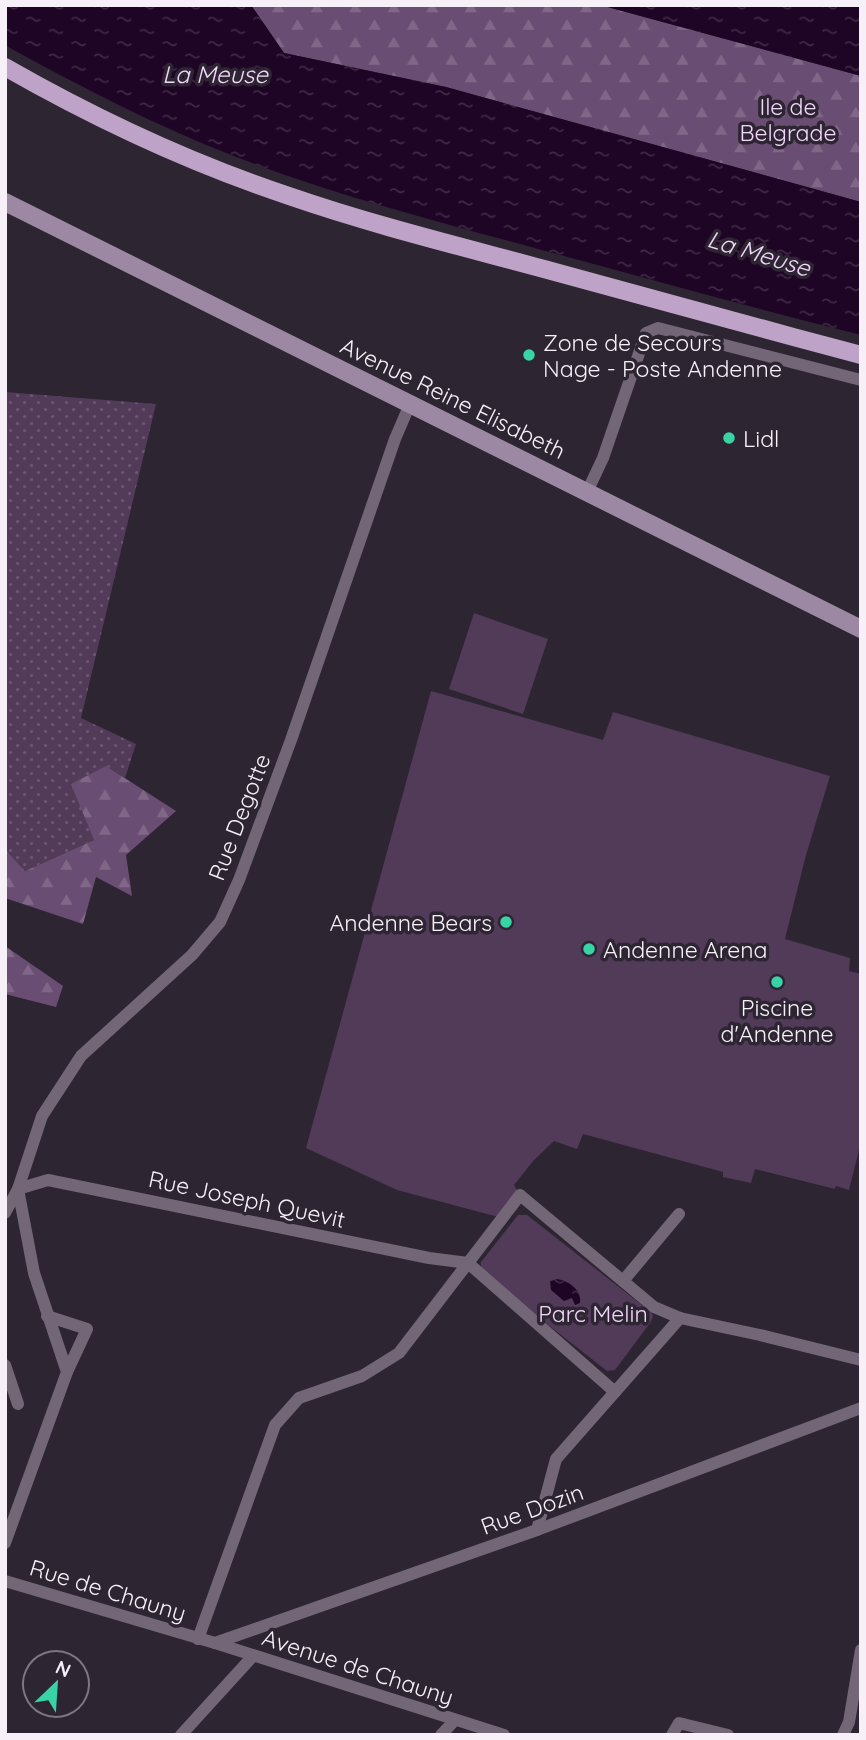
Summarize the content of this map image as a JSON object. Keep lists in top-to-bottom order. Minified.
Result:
{"streets":{"main road":["Avenue Reine Elisabeth"],"street":["Rue Degotte","Rue Joseph Quevit","Rue Dozin","Rue de Chauny","Avenue de Chauny"]},"crossings":[["Avenue Reine Elisabeth","Rue Degotte"],["Rue Degotte","Rue Joseph Quevit"],["Rue Dozin","Avenue de Chauny"],["Rue de Chauny","Avenue de Chauny"]],"water":["La Meuse"],"parks":["Ile de Belgrade","Parc Melin"],"places":["Zone de Secours Nage - Poste Andenne","Lidl","Andenne Bears","Andenne Arena","Piscine d'Andenne"],"north":"top right"}
